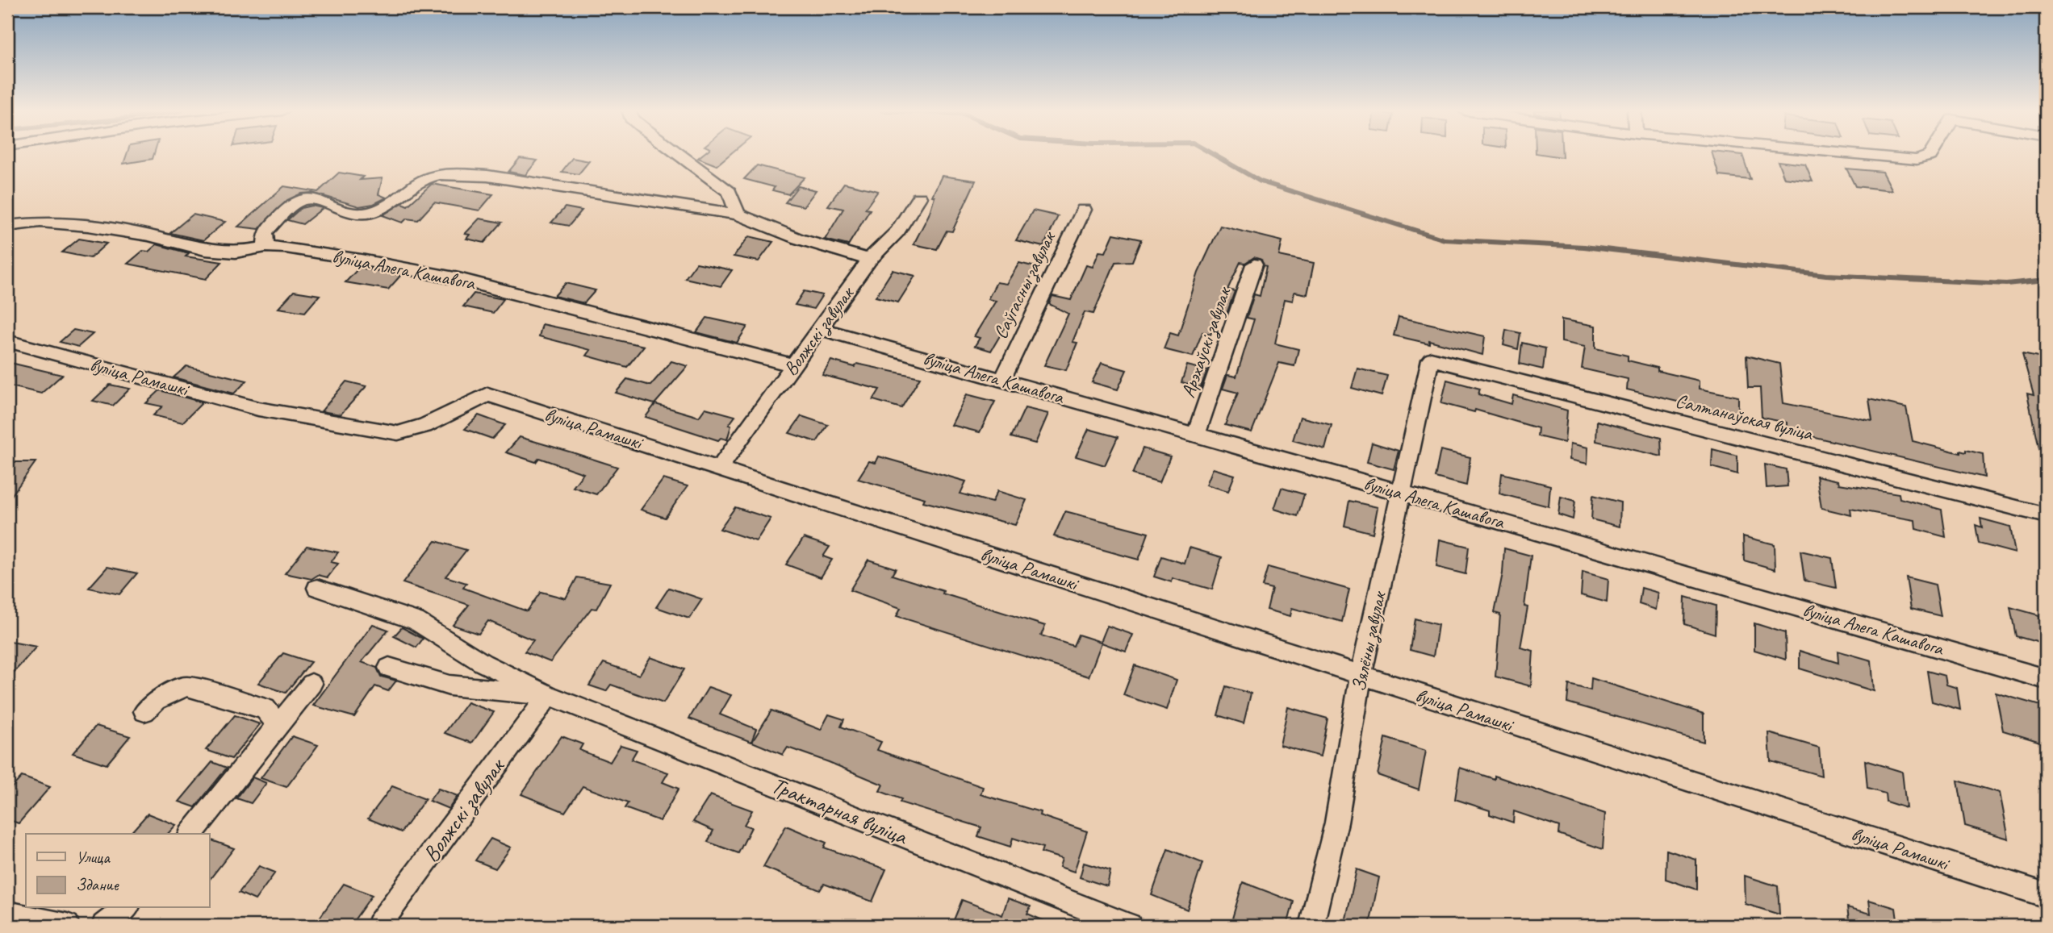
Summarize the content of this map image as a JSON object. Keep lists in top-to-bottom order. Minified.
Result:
{"streets":{"street":["вуліца Алега Кашавога","Саўгасны завулак","Волжскі завулак","Арэхаўскі завулак","вуліца Рамашкі","Салтанаўская вуліца","Зялёны завулак","Трактарная вуліца"]},"crossings":[["вуліца Алега Кашавога","Саўгасны завулак"],["вуліца Алега Кашавога","Волжскі завулак"],["вуліца Алега Кашавога","Арэхаўскі завулак"],["вуліца Алега Кашавога","Зялёны завулак"],["Волжскі завулак","вуліца Рамашкі"],["Волжскі завулак","Трактарная вуліца"],["вуліца Рамашкі","Зялёны завулак"],["Салтанаўская вуліца","Зялёны завулак"]],"legend":["Улица","Здание"]}
